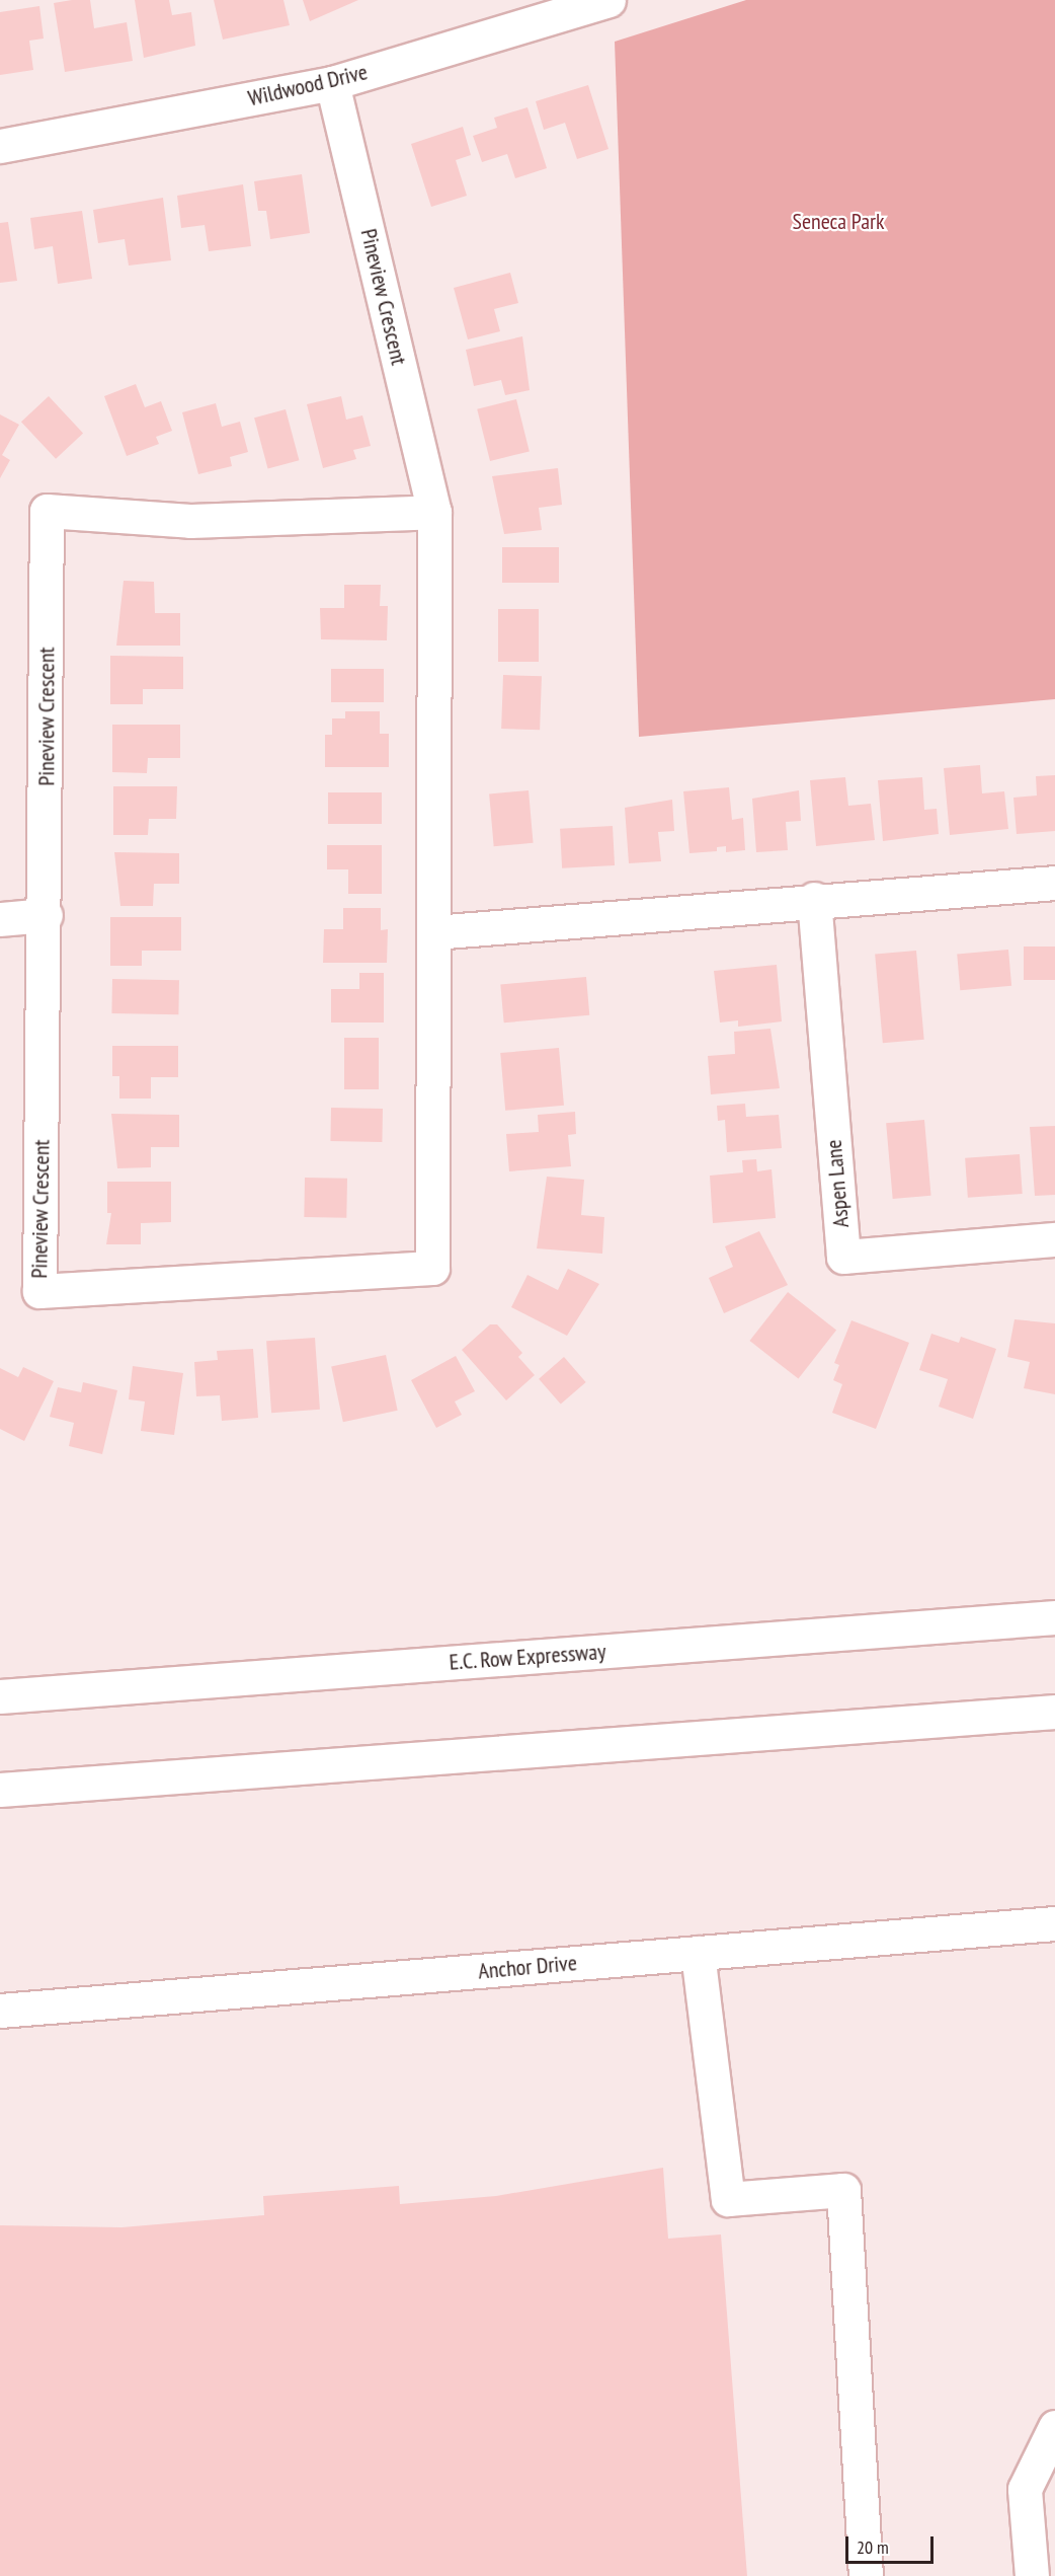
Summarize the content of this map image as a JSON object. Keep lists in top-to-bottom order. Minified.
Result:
{"streets":{"main road":["Wildwood Drive","Pineview Crescent","Aspen Lane","E.C. Row Expressway","Anchor Drive"]},"crossings":[["Wildwood Drive","Pineview Crescent"]],"parks":["Seneca Park"],"scale_bar":"20 m"}
